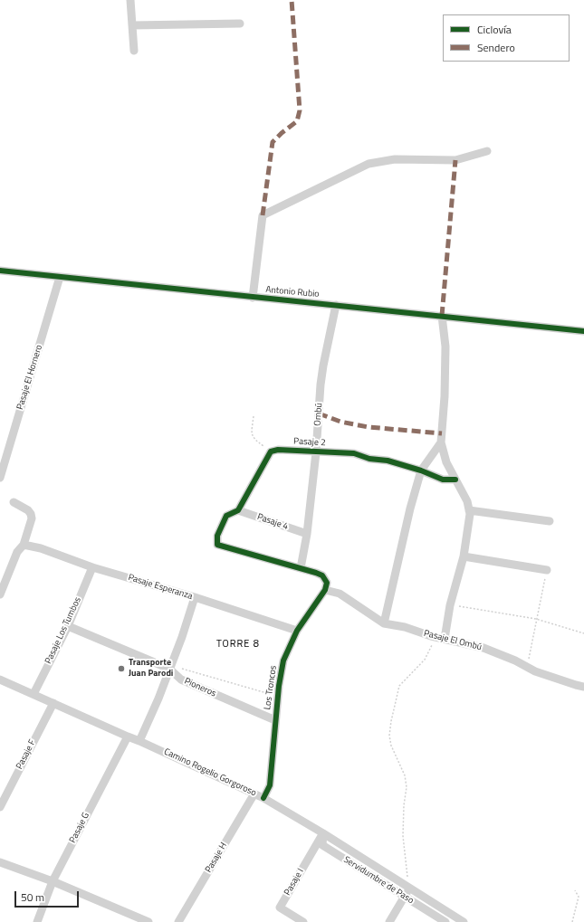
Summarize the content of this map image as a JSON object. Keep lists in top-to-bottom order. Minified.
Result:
{"streets":{"street":["Antonio Rubio","Pasaje El Hornero","Ombú","Pasaje 2","Pasaje 4","Pasaje Esperanza","Pasaje Los Tumbos","Pasaje El Ombú","Pioneros","Los Troncos","Pasaje F","Camino Rogelio Gorgoroso","Pasaje G","Pasaje H","Servidumbre de Paso","Pasaje I"]},"crossings":[["Antonio Rubio","Pasaje El Hornero"],["Antonio Rubio","Ombú"],["Ombú","Pasaje 2"],["Ombú","Pasaje 4"],["Pasaje Esperanza","Pasaje Los Tumbos"],["Pasaje Esperanza","Los Troncos"],["Pasaje Los Tumbos","Pioneros"],["Pasaje Los Tumbos","Camino Rogelio Gorgoroso"],["Pasaje El Ombú","Los Troncos"],["Pioneros","Los Troncos"],["Los Troncos","Camino Rogelio Gorgoroso"],["Pasaje F","Camino Rogelio Gorgoroso"],["Camino Rogelio Gorgoroso","Pasaje G"],["Camino Rogelio Gorgoroso","Pasaje H"],["Camino Rogelio Gorgoroso","Servidumbre de Paso"],["Camino Rogelio Gorgoroso","Pasaje I"],["Servidumbre de Paso","Pasaje I"]],"districts":["TORRE 8"],"places":["Transporte Juan Parodi"],"legend":["Ciclovía","Sendero"],"scale_bar":"50 m"}
